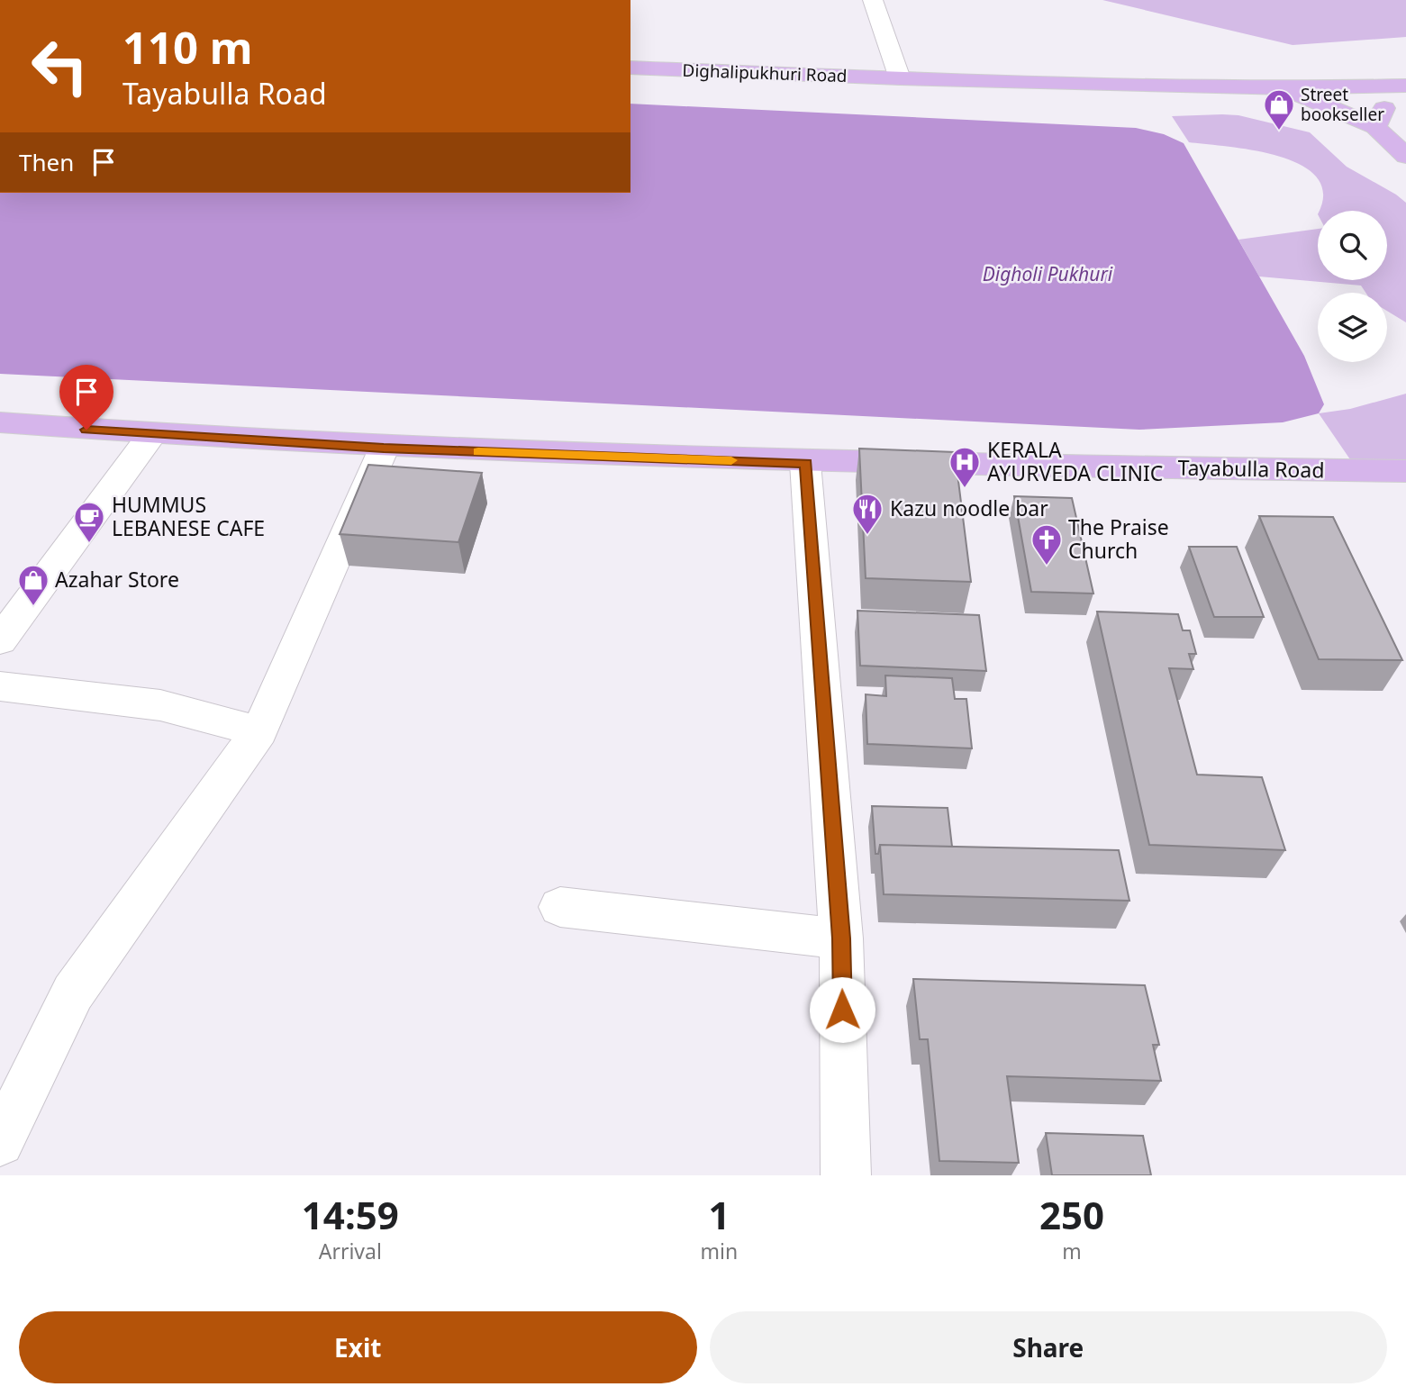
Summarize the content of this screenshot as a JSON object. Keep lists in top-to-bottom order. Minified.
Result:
{"streets":{"main road":["Dighalipukhuri Road","Tayabulla Road"]},"water":["Digholi Pukhuri"],"places":{"shop":["Street bookseller","Azahar Store"],"hospital":["KERALA AYURVEDA CLINIC"],"restaurant":["Kazu noodle bar"],"cafe":["HUMMUS LEBANESE CAFE"],"church":["The Praise Church"]},"page":{"turn":["110 m","Tayabulla Road"],"then":"Then","eta":["14:59","Arrival","1","min","250","m"],"buttons":["Exit","Share"]}}
